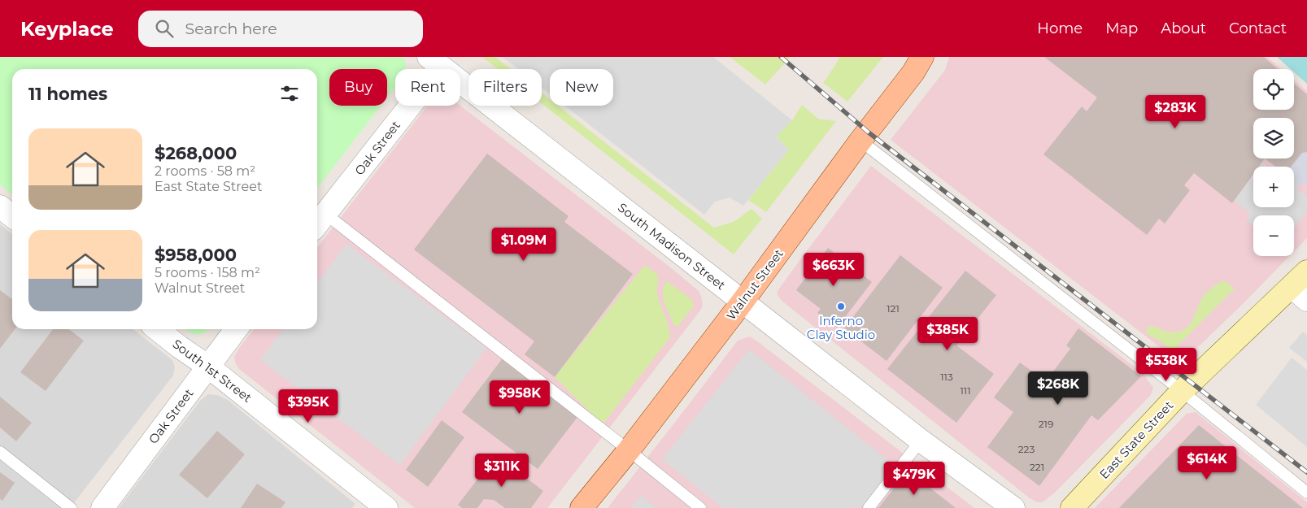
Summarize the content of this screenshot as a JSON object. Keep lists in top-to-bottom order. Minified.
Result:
{"streets":{"main road":["Walnut Street","East State Street"],"street":["Oak Street","South Madison Street","South 1st Street"]},"crossings":[["Oak Street","South Madison Street"],["Oak Street","South 1st Street"],["South Madison Street","Walnut Street"]],"places":["Inferno Clay Studio"],"house_numbers":["121","113","111","219","223","221"],"page":{"header":"Keyplace","search":"Search here","nav":["Home","Map","About","Contact"],"map_buttons":["+","−"],"chip":["Buy","Rent","Filters","New"],"heading":"11 homes","price":["$283K","$1.09M","$663K","$385K","$538K","$268K","$958K","$395K","$614K","$311K","$479K"],"list":[{"name":"$268,000","note":"2 rooms · 58 m² · East State Street"},{"name":"$958,000","note":"5 rooms · 158 m² · Walnut Street"}]}}
